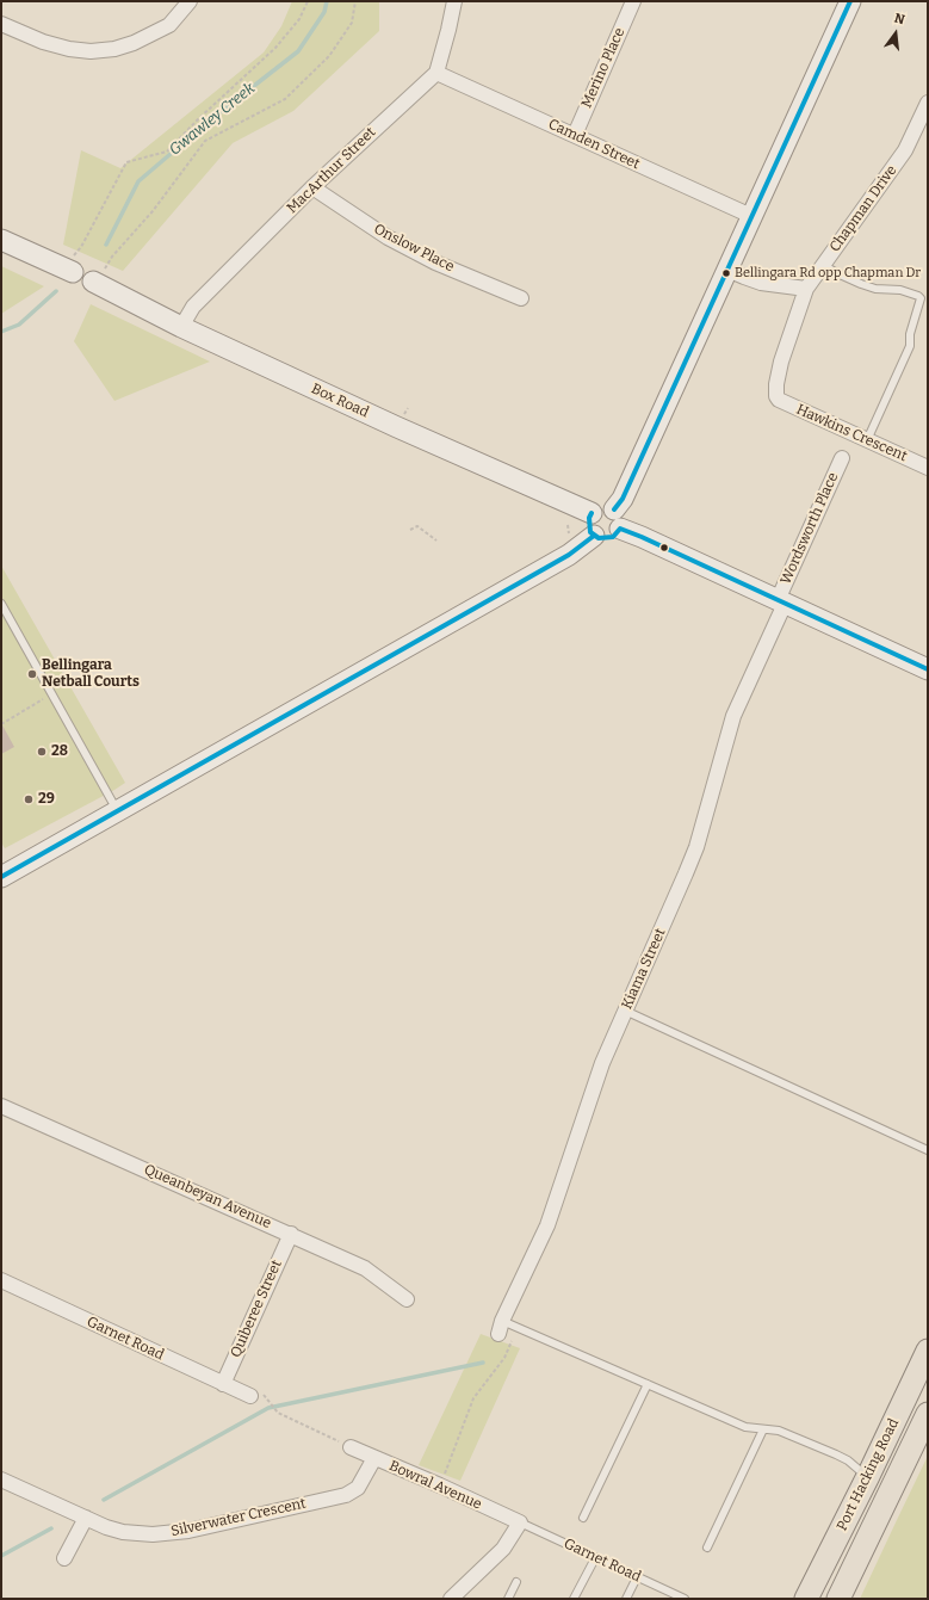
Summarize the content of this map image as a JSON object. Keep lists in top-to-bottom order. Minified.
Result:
{"streets":{"main road":["Port Hacking Road"],"street":["Merino Place","Camden Street","MacArthur Street","Chapman Drive","Onslow Place","Box Road","Hawkins Crescent","Wordsworth Place","Kiama Street","Queanbeyan Avenue","Quiberee Street","Garnet Road","Bowral Avenue","Silverwater Crescent"]},"crossings":[["Merino Place","Camden Street"],["Camden Street","MacArthur Street"],["MacArthur Street","Onslow Place"],["MacArthur Street","Box Road"],["Chapman Drive","Hawkins Crescent"],["Wordsworth Place","Kiama Street"],["Queanbeyan Avenue","Quiberee Street"],["Quiberee Street","Garnet Road"],["Garnet Road","Bowral Avenue"],["Bowral Avenue","Silverwater Crescent"]],"water":["Gwawley Creek"],"places":["Bellingara Rd opp Chapman Dr","Bellingara Netball Courts","28","29"],"north":"top"}
